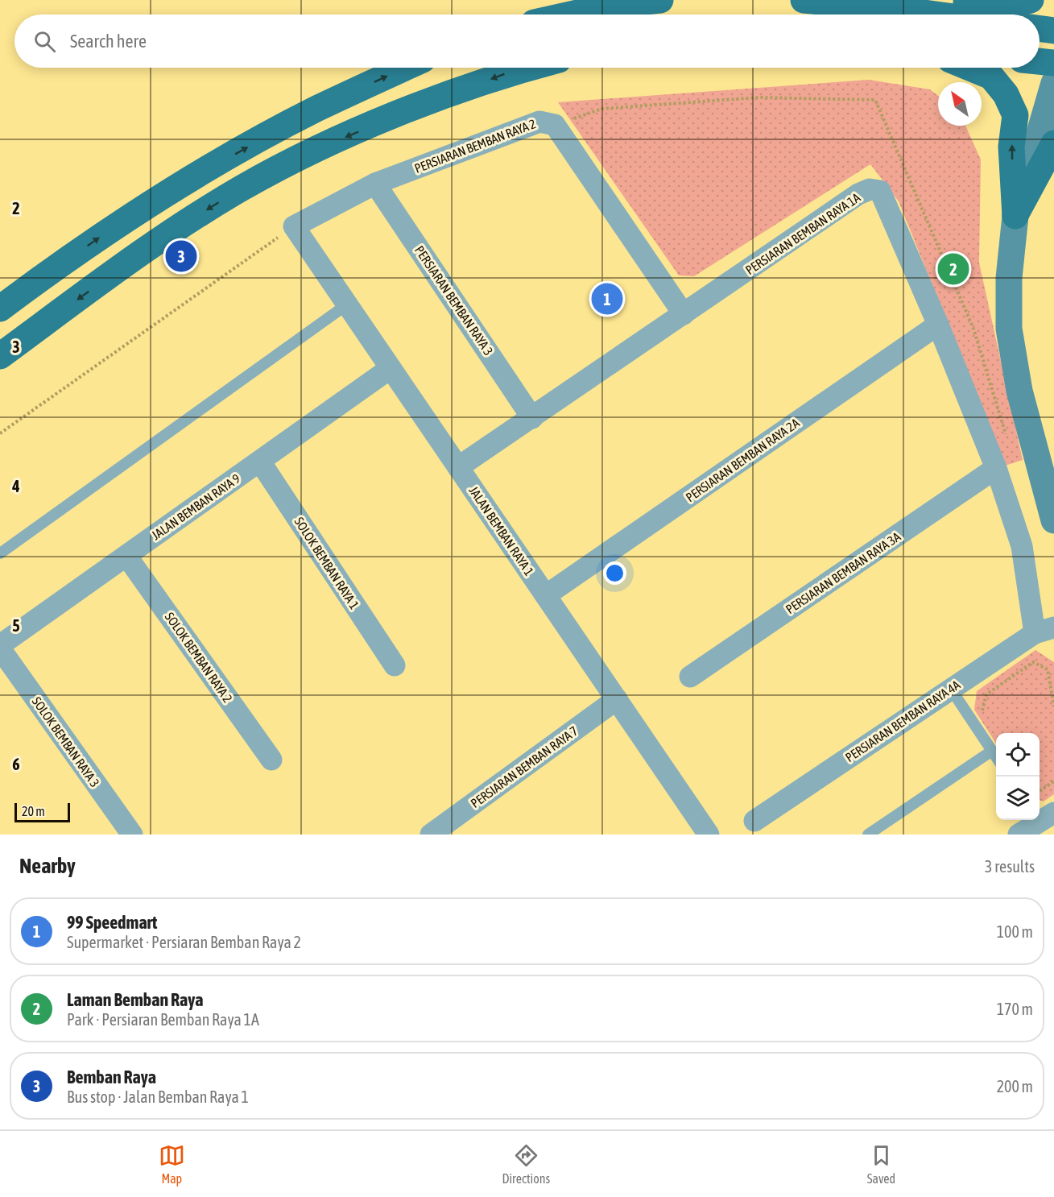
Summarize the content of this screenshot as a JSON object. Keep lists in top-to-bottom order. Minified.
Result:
{"streets":{"street":["PERSIARAN BEMBAN RAYA 2","PERSIARAN BEMBAN RAYA 1A","PERSIARAN BEMBAN RAYA 3","PERSIARAN BEMBAN RAYA 2A","JALAN BEMBAN RAYA 9","JALAN BEMBAN RAYA 1","SOLOK BEMBAN RAYA 1","PERSIARAN BEMBAN RAYA 3A","SOLOK BEMBAN RAYA 2","PERSIARAN BEMBAN RAYA 4A","SOLOK BEMBAN RAYA 3","PERSIARAN BEMBAN RAYA 7"]},"crossings":[["PERSIARAN BEMBAN RAYA 2","PERSIARAN BEMBAN RAYA 1A"],["PERSIARAN BEMBAN RAYA 2","PERSIARAN BEMBAN RAYA 3"],["PERSIARAN BEMBAN RAYA 2","JALAN BEMBAN RAYA 1"],["PERSIARAN BEMBAN RAYA 1A","PERSIARAN BEMBAN RAYA 3"],["PERSIARAN BEMBAN RAYA 1A","PERSIARAN BEMBAN RAYA 2A"],["PERSIARAN BEMBAN RAYA 1A","JALAN BEMBAN RAYA 1"],["PERSIARAN BEMBAN RAYA 1A","PERSIARAN BEMBAN RAYA 3A"],["PERSIARAN BEMBAN RAYA 1A","PERSIARAN BEMBAN RAYA 4A"],["PERSIARAN BEMBAN RAYA 2A","JALAN BEMBAN RAYA 1"],["JALAN BEMBAN RAYA 9","JALAN BEMBAN RAYA 1"],["JALAN BEMBAN RAYA 9","SOLOK BEMBAN RAYA 1"],["JALAN BEMBAN RAYA 9","SOLOK BEMBAN RAYA 2"],["JALAN BEMBAN RAYA 9","SOLOK BEMBAN RAYA 3"],["JALAN BEMBAN RAYA 1","PERSIARAN BEMBAN RAYA 7"]],"scale_bar":"20 m","north":"top left","page":{"search":"Search here","pins":["3","2","1"],"scale":"20 m","heading":["Nearby","3 results"],"list":[{"mark":"1","name":"99 Speedmart","note":"Supermarket · Persiaran Bemban Raya 2","value":"100 m"},{"mark":"2","name":"Laman Bemban Raya","note":"Park · Persiaran Bemban Raya 1A","value":"170 m"},{"mark":"3","name":"Bemban Raya","note":"Bus stop · Jalan Bemban Raya 1","value":"200 m"}],"nav":["Map","Directions","Saved"]},"grid":{"rows":["2","3","4","5","6"]}}
